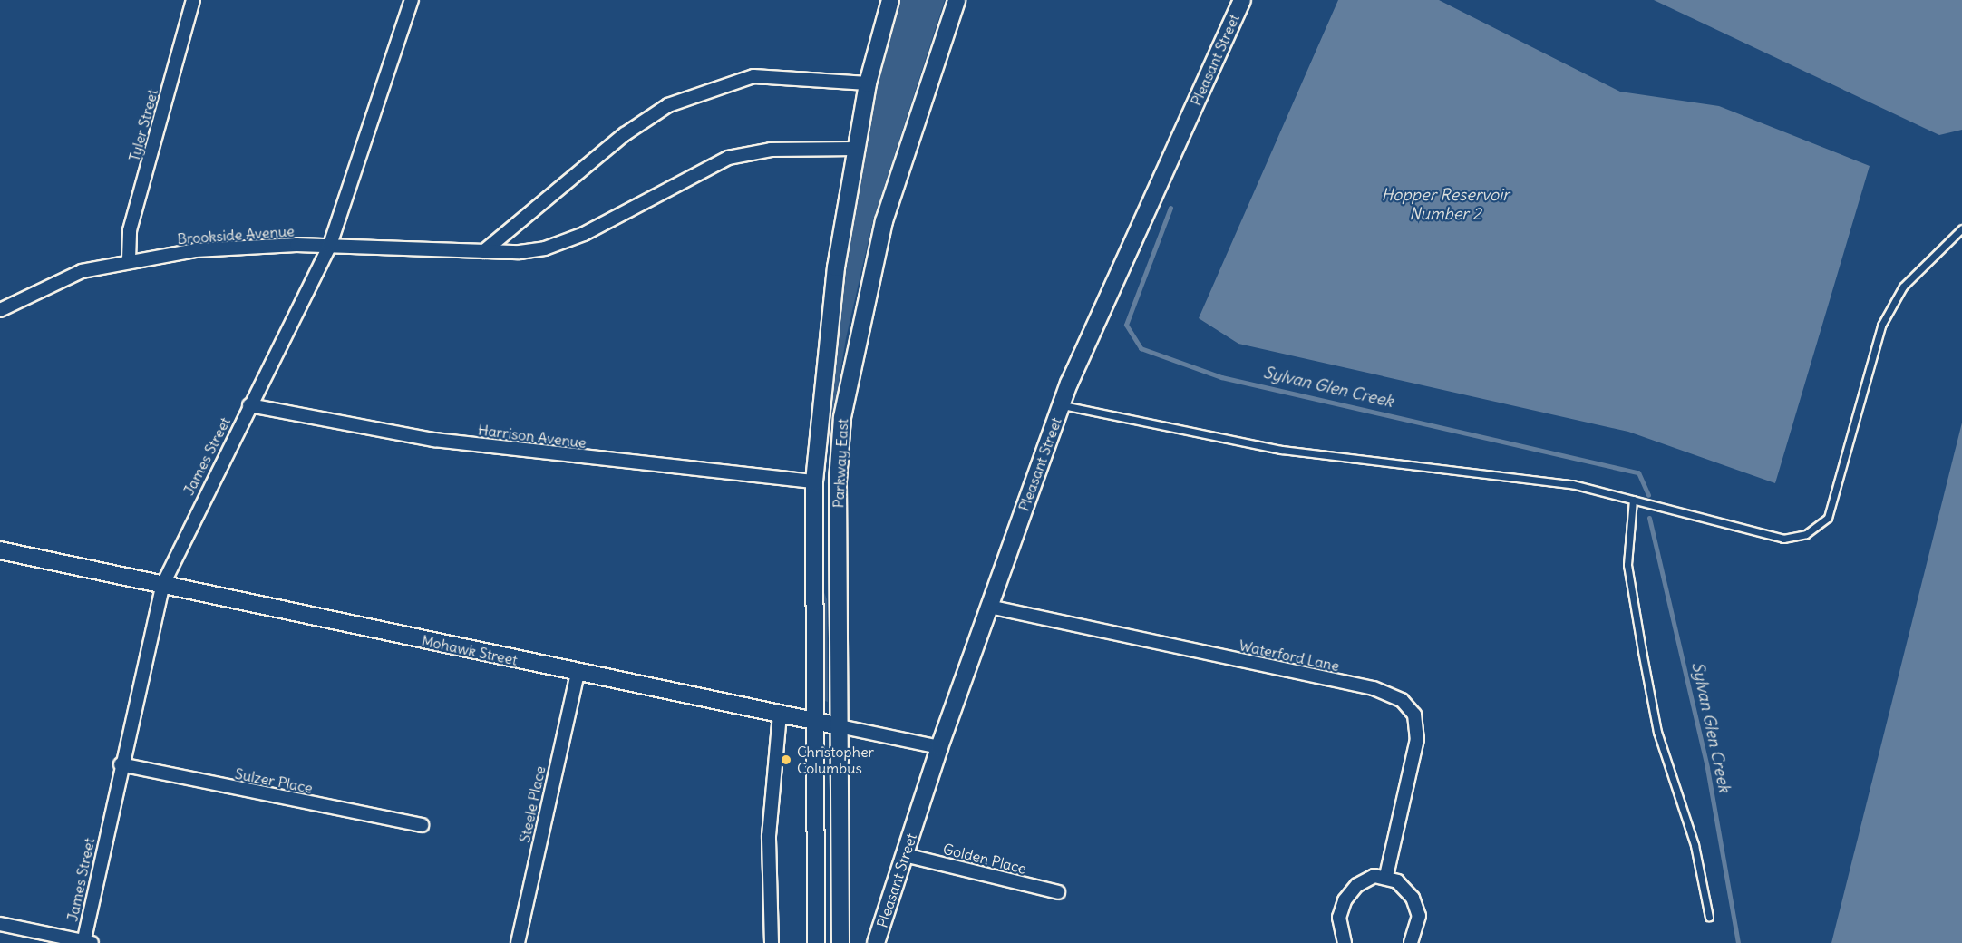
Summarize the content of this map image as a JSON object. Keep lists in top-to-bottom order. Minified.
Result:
{"streets":{"street":["Pleasant Street","Tyler Street","Brookside Avenue","Harrison Avenue","James Street","Parkway East","Mohawk Street","Waterford Lane","Sulzer Place","Steele Place","Golden Place"]},"crossings":[["Pleasant Street","Mohawk Street"],["Pleasant Street","Waterford Lane"],["Pleasant Street","Golden Place"],["Tyler Street","Brookside Avenue"],["Brookside Avenue","James Street"],["Brookside Avenue","Parkway East"],["Harrison Avenue","James Street"],["Harrison Avenue","Parkway East"],["James Street","Mohawk Street"],["James Street","Sulzer Place"],["Parkway East","Mohawk Street"],["Mohawk Street","Steele Place"]],"water":["Hopper Reservoir Number 2","Sylvan Glen Creek"],"places":["Christopher Columbus"]}
